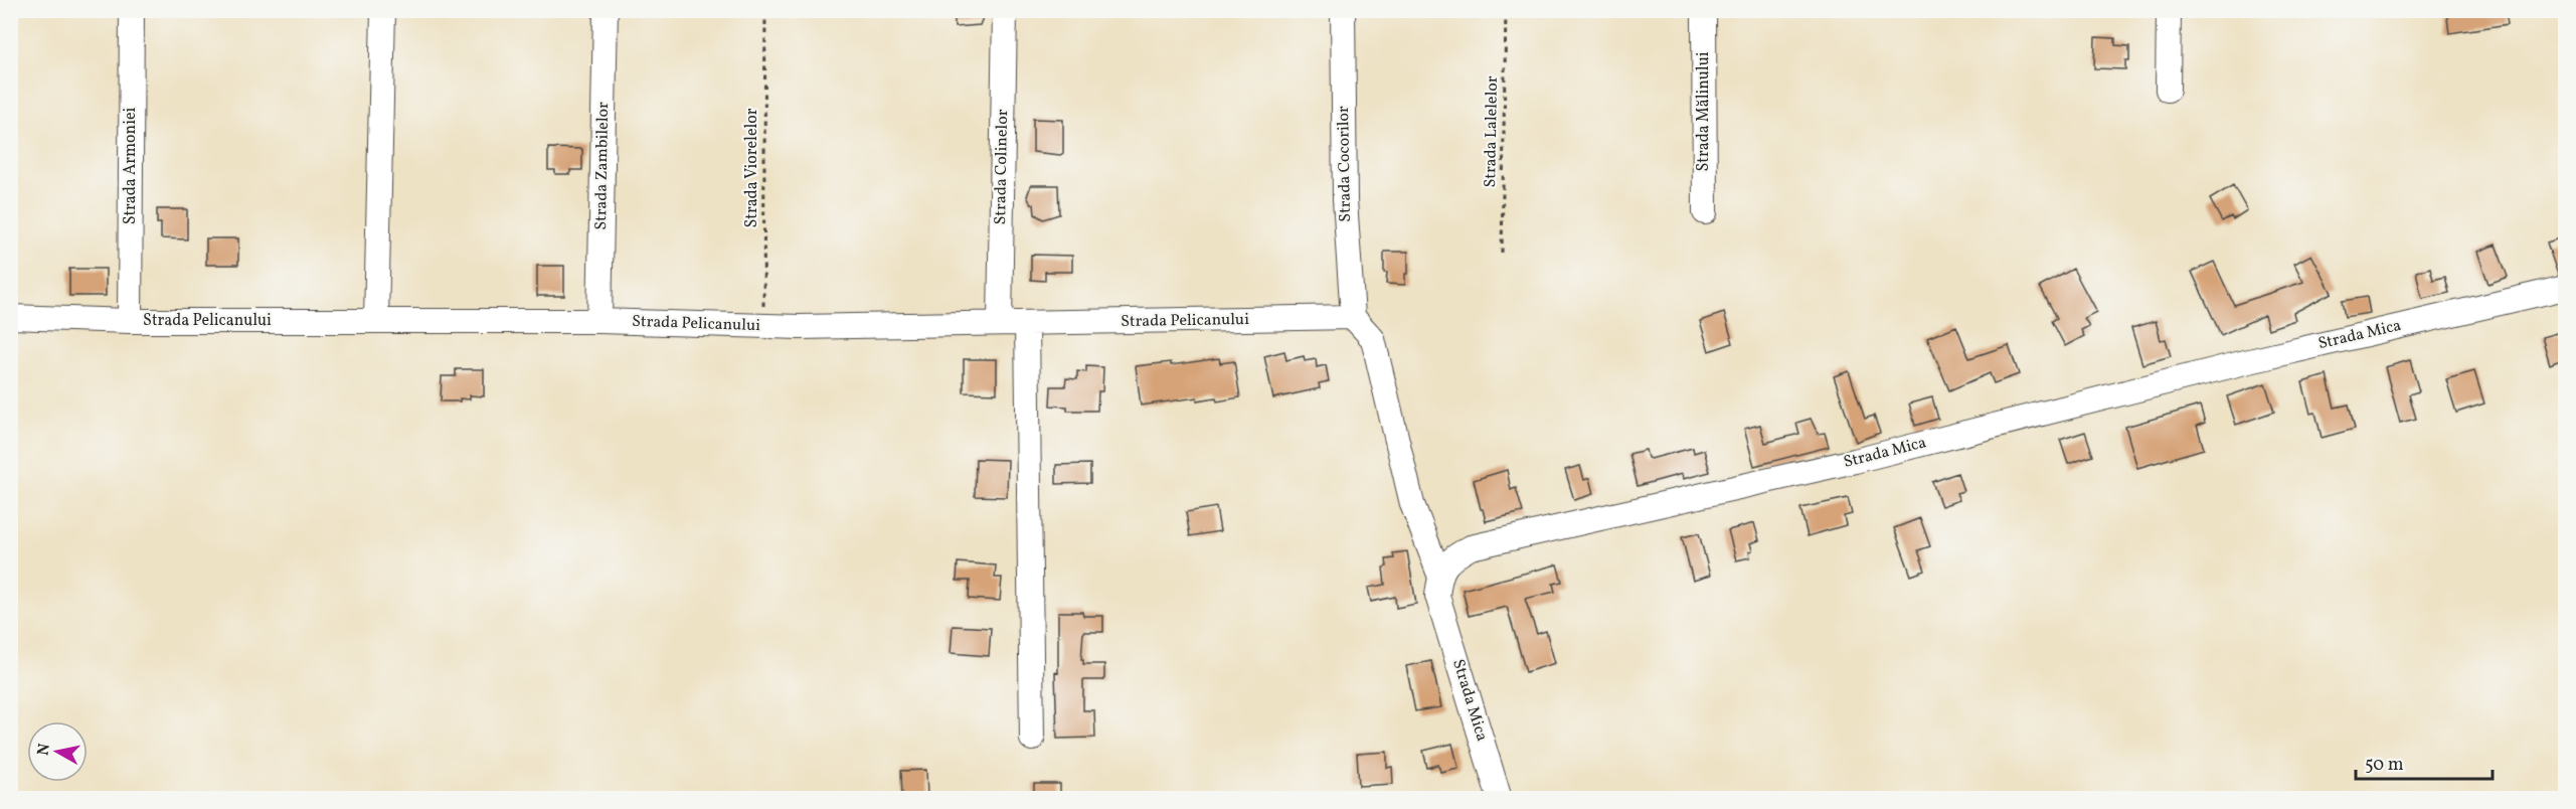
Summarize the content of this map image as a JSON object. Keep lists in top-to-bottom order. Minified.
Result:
{"streets":{"street":["Strada Mălinului","Strada Cocorilor","Strada Armoniei","Strada Zambilelor","Strada Colinelor","Strada Pelicanului","Strada Mica"],"path":["Strada Lalelelor","Strada Viorelelor"]},"crossings":[["Strada Cocorilor","Strada Pelicanului"],["Strada Armoniei","Strada Pelicanului"],["Strada Zambilelor","Strada Pelicanului"],["Strada Colinelor","Strada Pelicanului"],["Strada Viorelelor","Strada Pelicanului"]],"scale_bar":"50 m","north":"left"}
